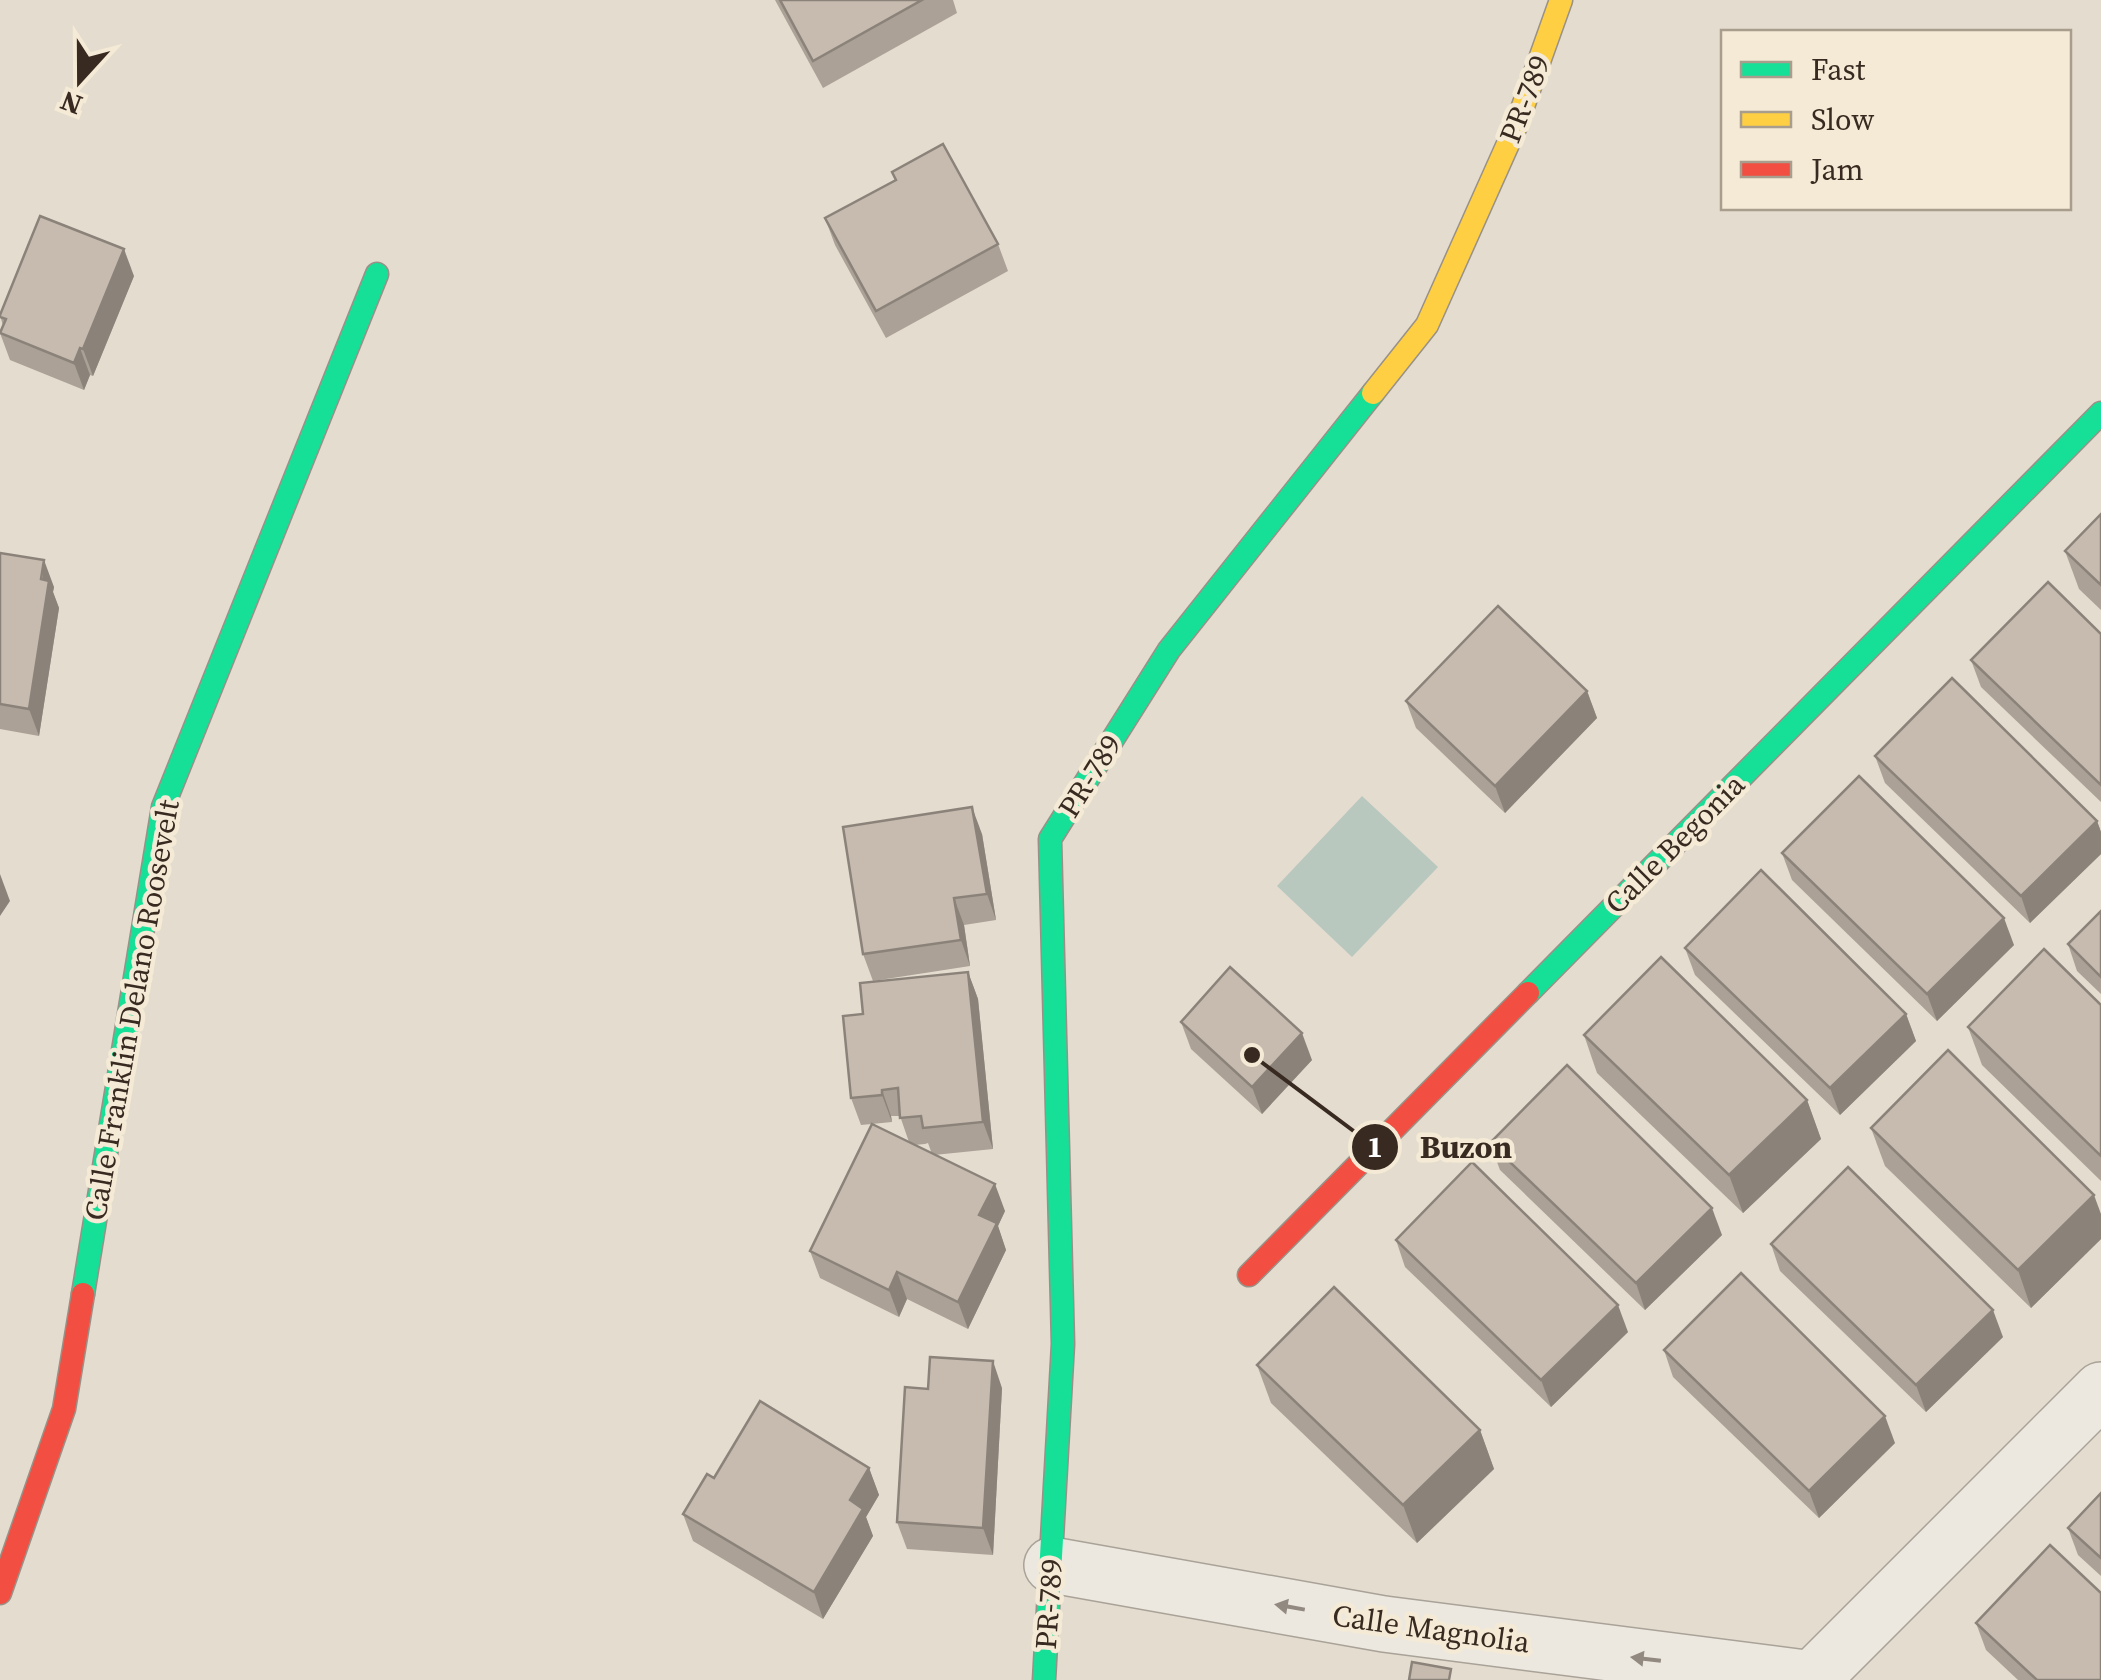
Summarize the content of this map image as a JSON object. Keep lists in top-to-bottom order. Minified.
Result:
{"streets":{"street":["PR-789","Calle Begonia","Calle Franklin Delano Roosevelt","Calle Magnolia"]},"crossings":[["PR-789","Calle Magnolia"]],"one_way":["Calle Magnolia"],"places":["Buzon"],"legend":["Fast","Slow","Jam"],"north":"bottom"}
